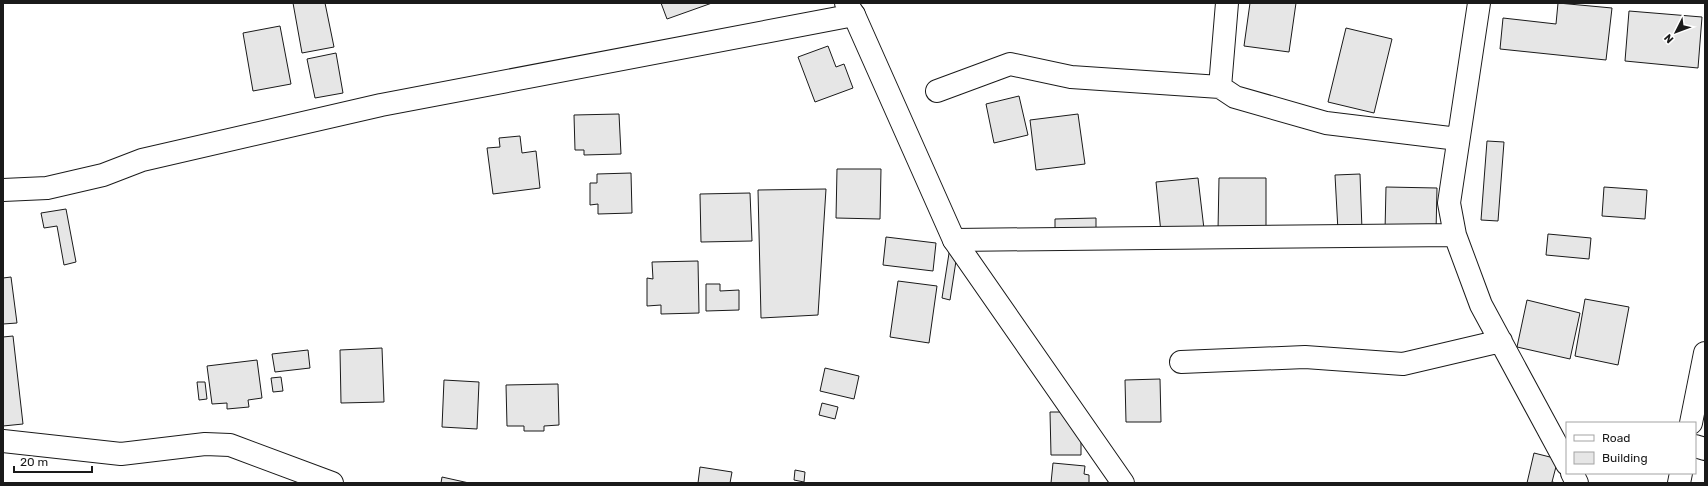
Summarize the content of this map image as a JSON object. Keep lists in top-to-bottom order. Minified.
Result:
{"legend":["Road","Building"],"scale_bar":"20 m","north":"bottom left"}
